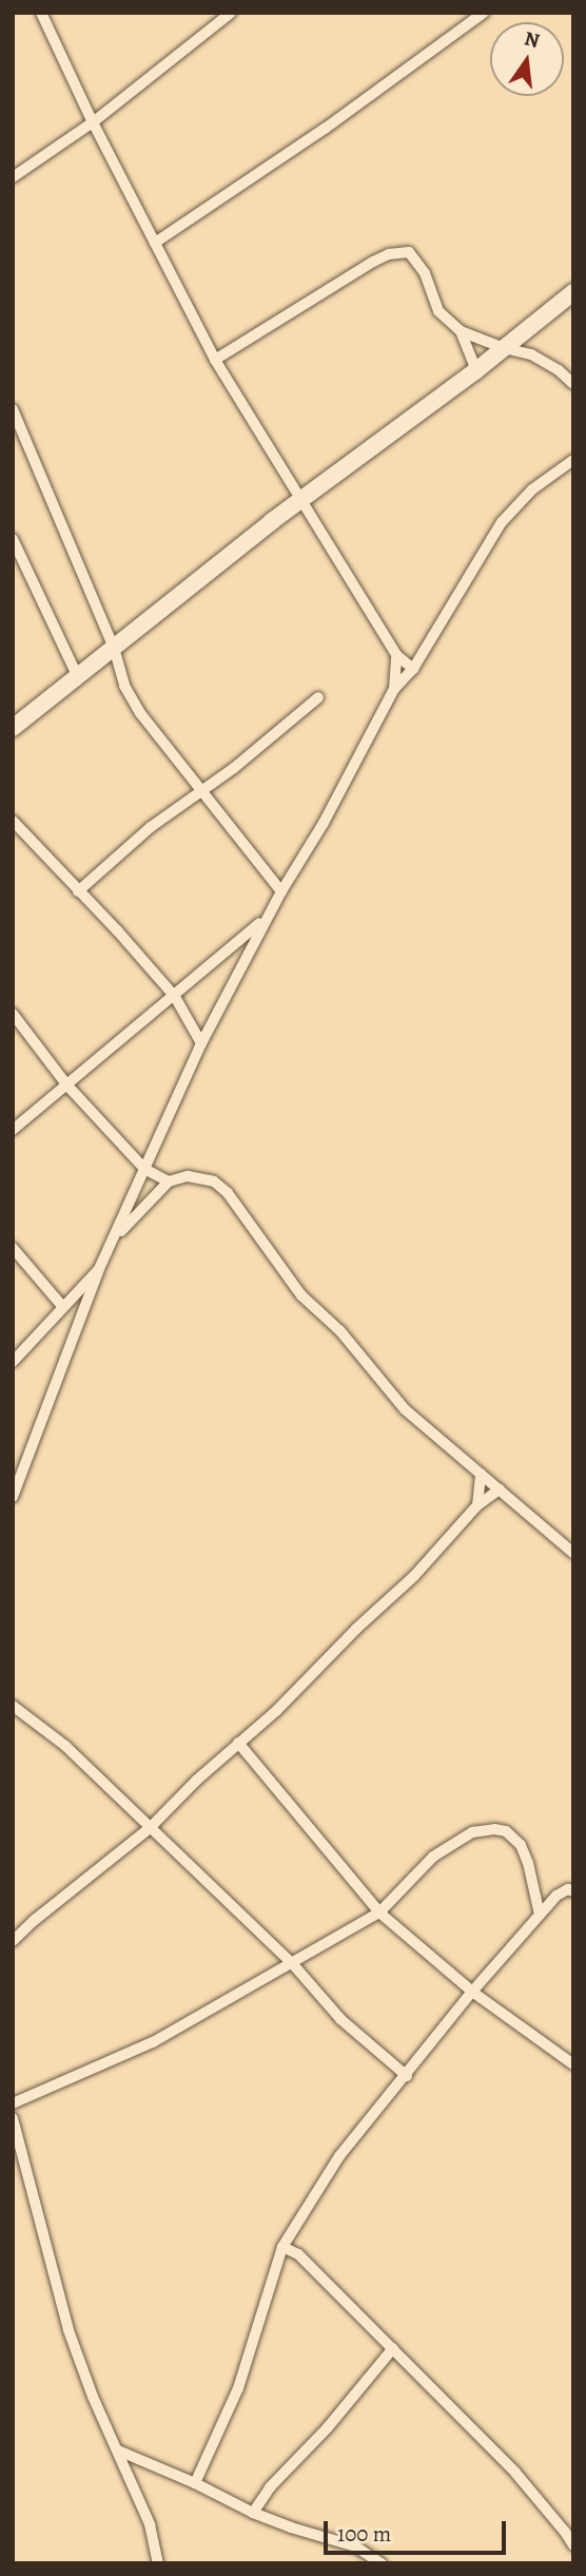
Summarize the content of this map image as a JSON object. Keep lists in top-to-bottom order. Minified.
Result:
{"scale_bar":"100 m","north":"top"}
